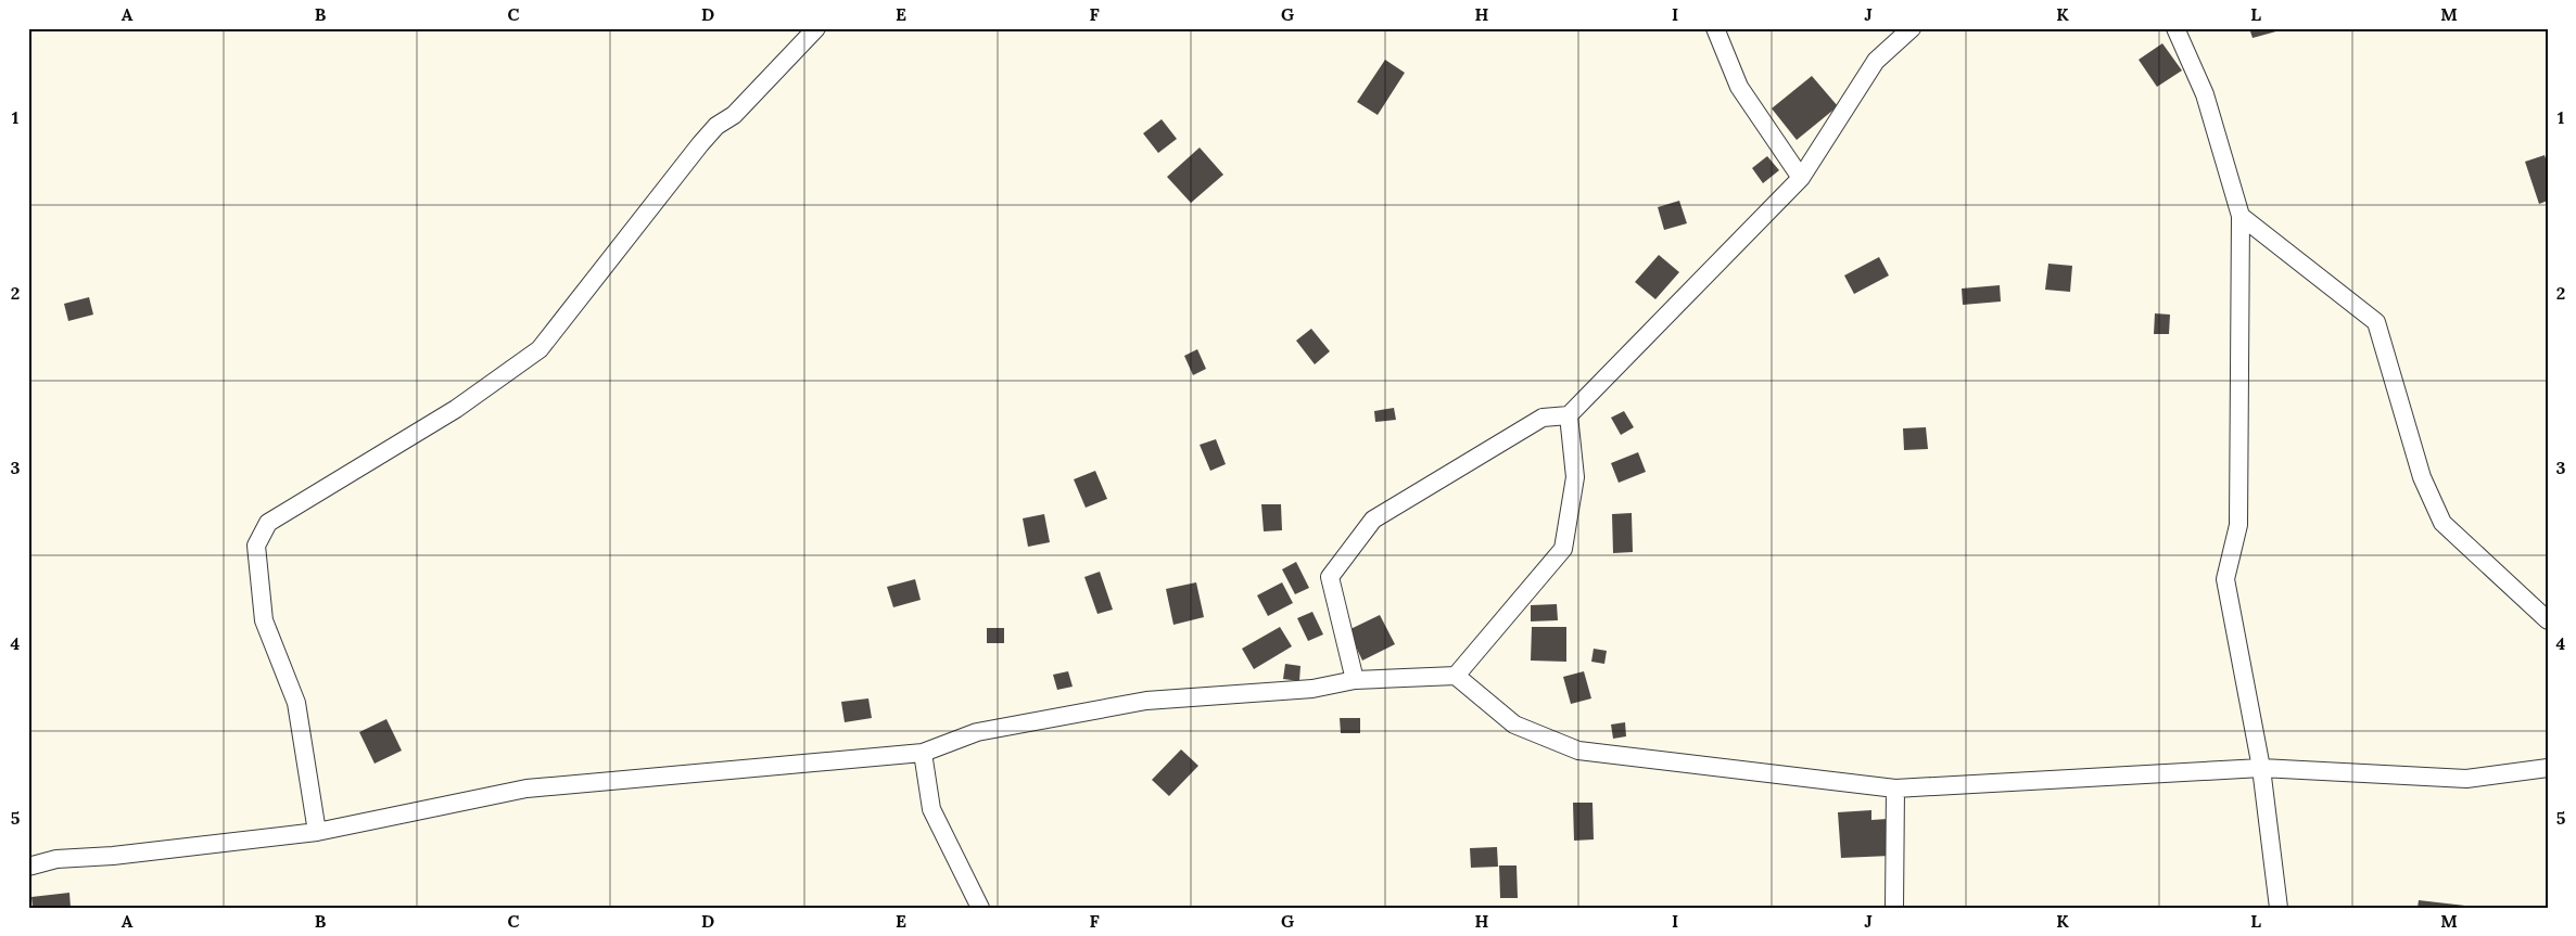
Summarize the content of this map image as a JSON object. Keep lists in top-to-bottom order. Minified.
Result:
{"grid":{"columns":["A","B","C","D","E","F","G","H","I","J","K","L","M"],"rows":["1","2","3","4","5"]}}
